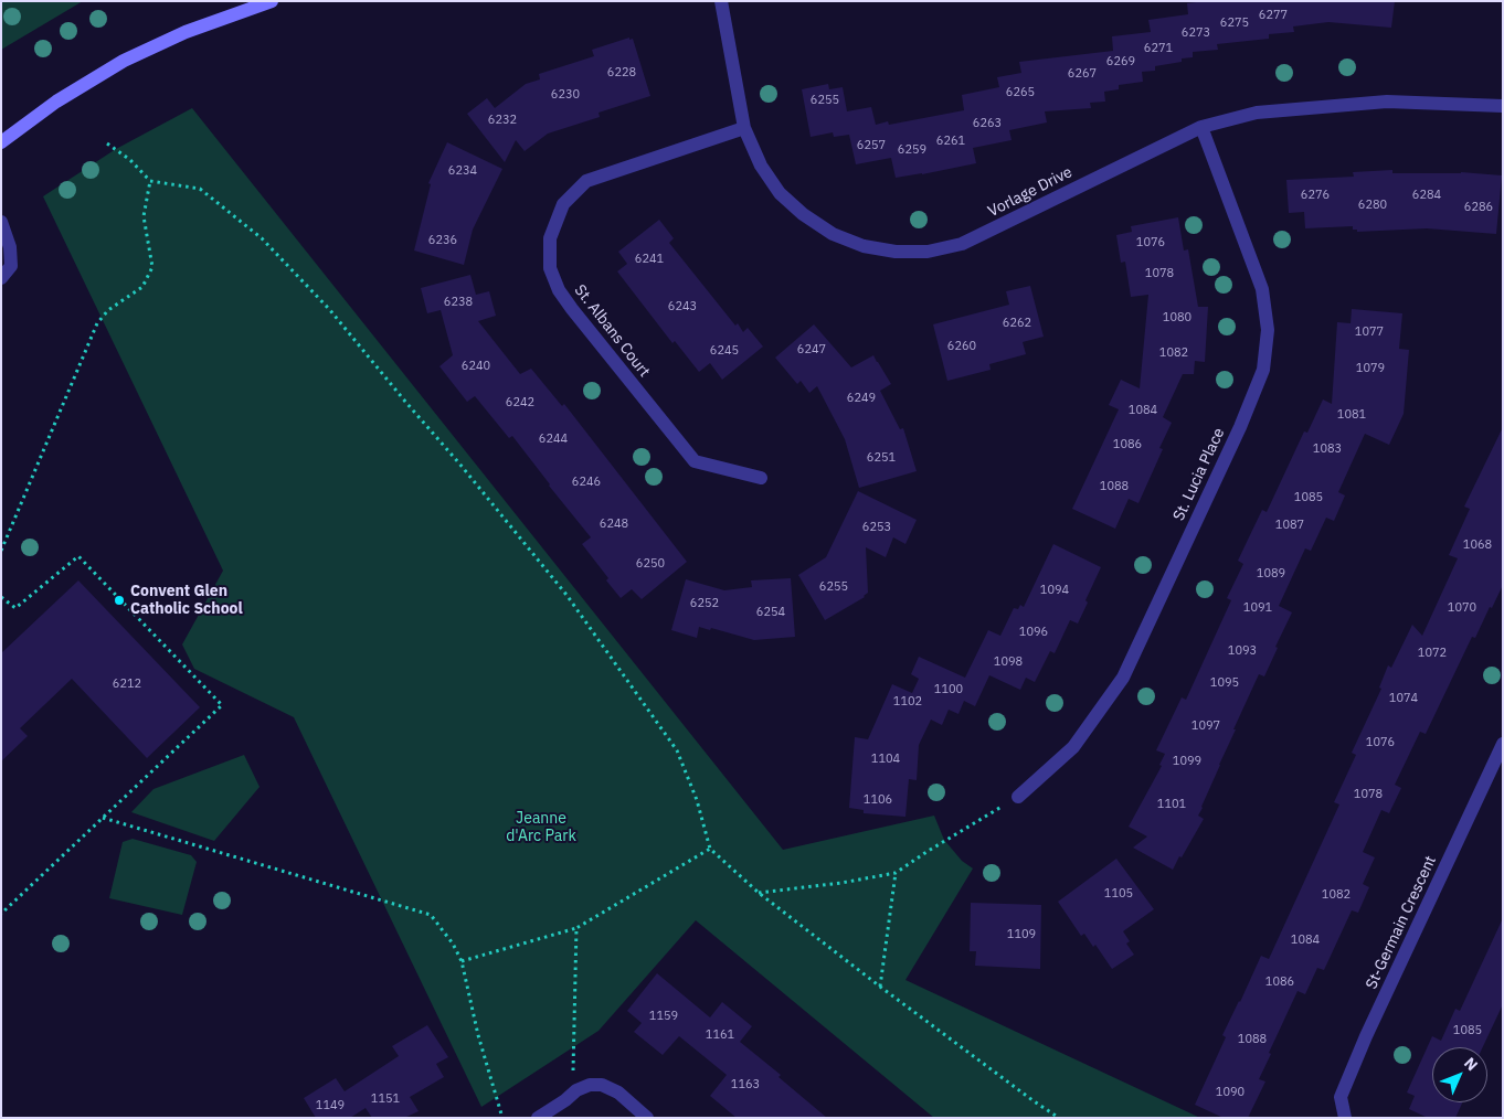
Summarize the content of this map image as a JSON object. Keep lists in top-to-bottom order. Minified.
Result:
{"streets":{"street":["Vorlage Drive","St. Albans Court","St. Lucia Place","St-Germain Crescent"]},"crossings":[["Vorlage Drive","St. Albans Court"],["Vorlage Drive","St. Lucia Place"]],"parks":["Jeanne d'Arc Park"],"places":["Convent Glen Catholic School"],"house_numbers":["6277","6275","6273","6271","6269","6228","6267","6265","6230","6255","6232","6263","6261","6257","6259","6234","6276","6284","6280","6286","6236","1076","6241","1078","6238","6243","1080","6262","1077","6260","6247","6245","1082","6240","1079","6249","6242","1084","1081","6244","1086","1083","6251","6246","1088","1085","6248","1087","6253","1068","6250","1089","6255","1094","6252","1091","1070","6254","1096","1093","1072","1098","1095","6212","1100","1074","1102","1097","1076","1104","1099","1078","1106","1101","1105","1082","1109","1084","1086","1159","1085","1161","1088","1163","1090","1151","1149"],"north":"top right"}
